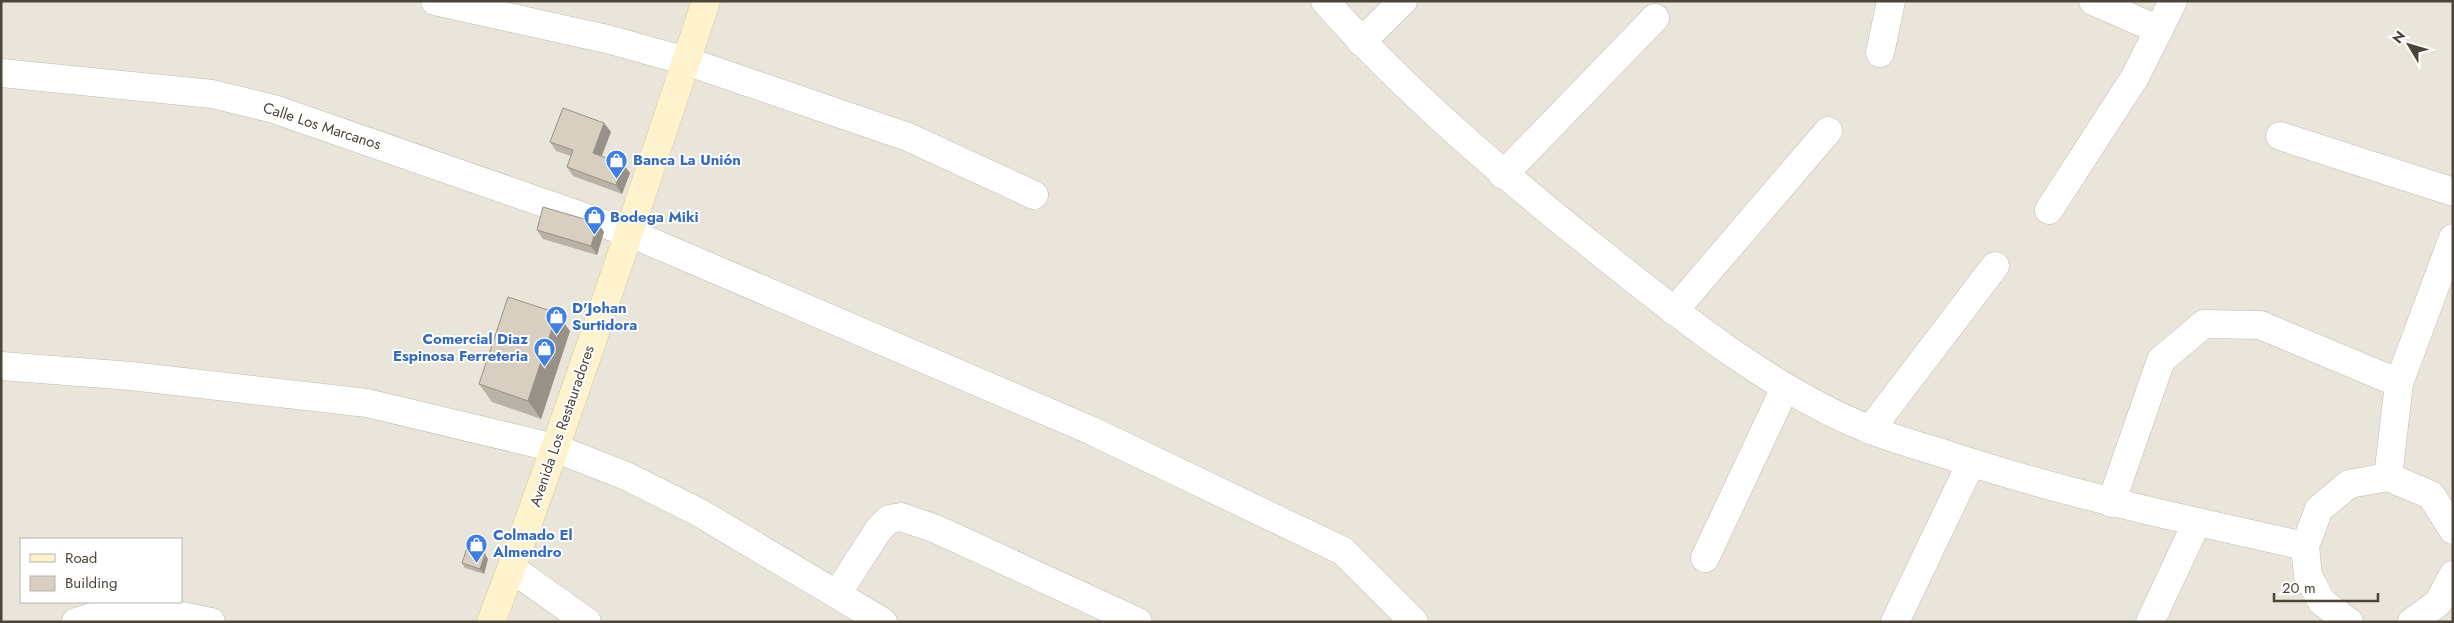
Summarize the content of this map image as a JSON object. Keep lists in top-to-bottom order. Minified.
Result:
{"streets":{"street":["Calle Los Marcanos","Avenida Los Restauradores"]},"crossings":[["Calle Los Marcanos","Avenida Los Restauradores"]],"places":{"shop":["Banca La Unión","Bodega Miki","D'Johan Surtidora","Comercial Diaz Espinosa Ferreteria","Colmado El Almendro"]},"legend":["Road","Building"],"scale_bar":"20 m","north":"top left"}
